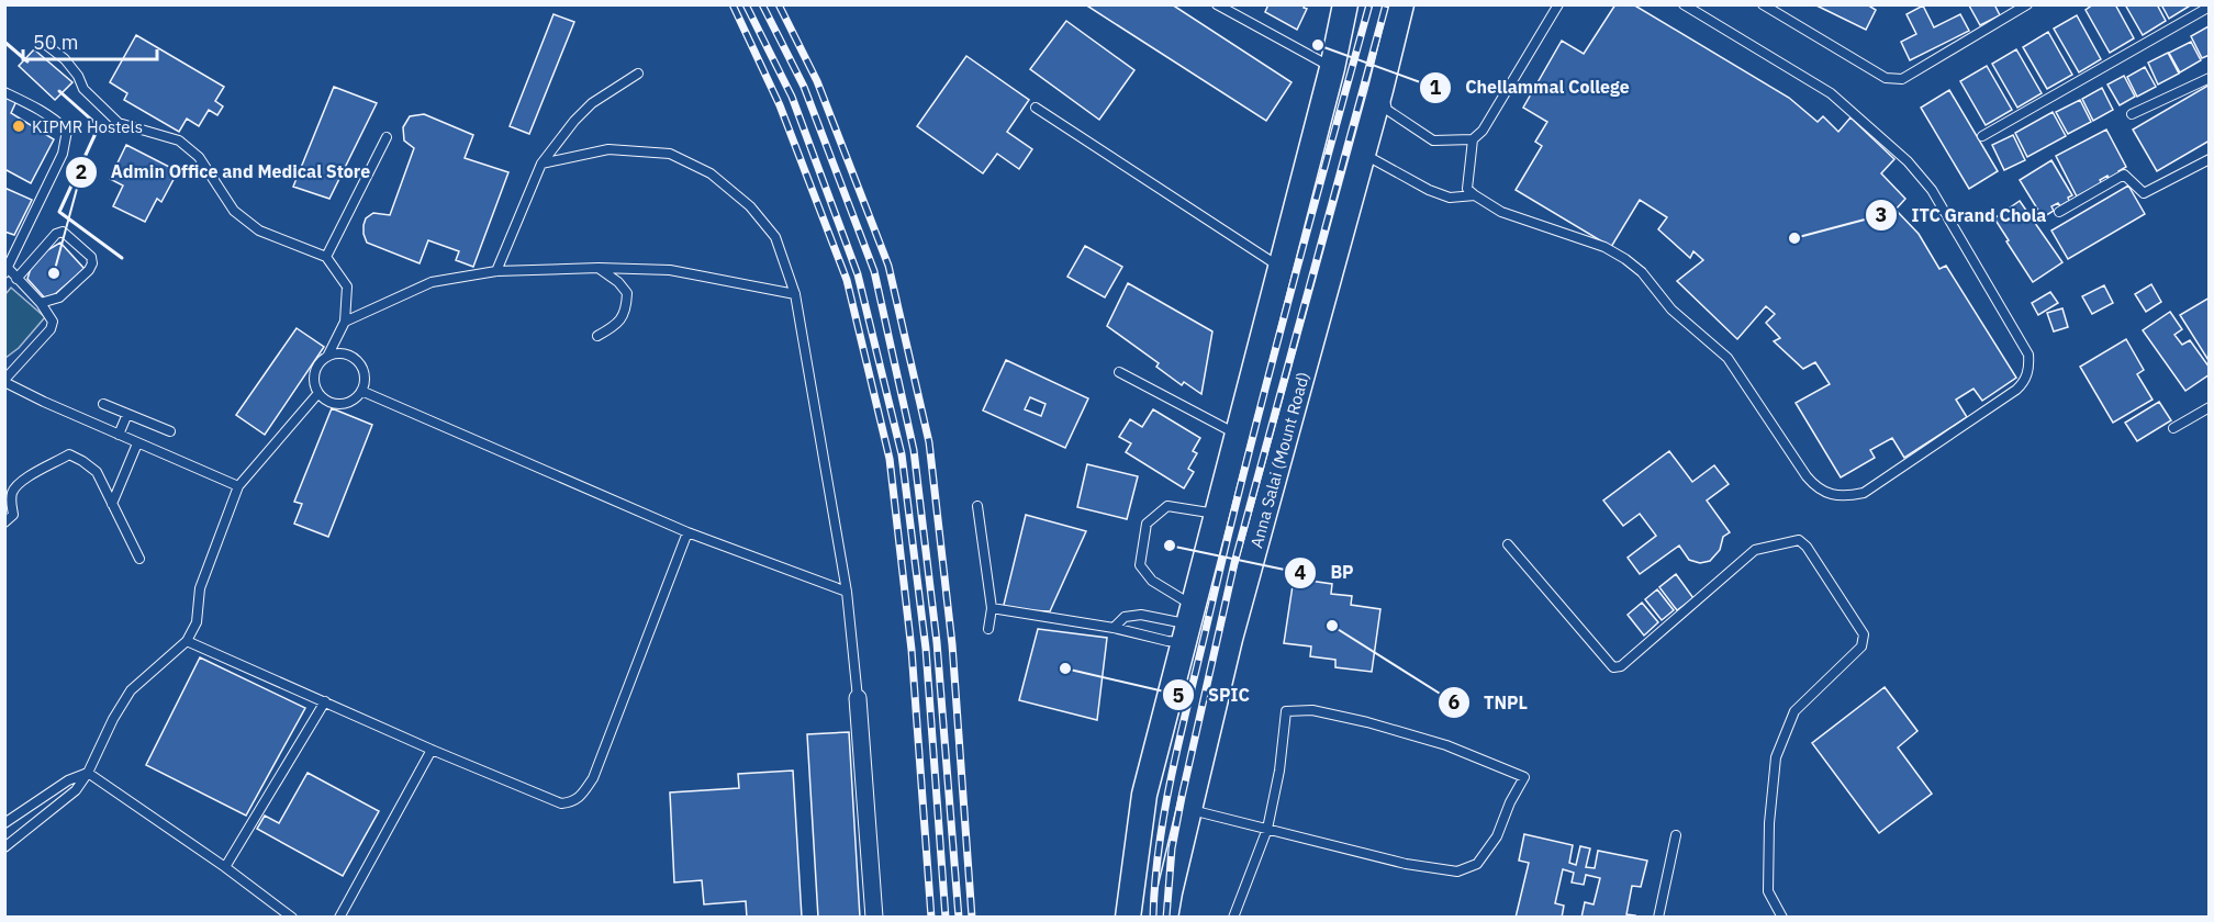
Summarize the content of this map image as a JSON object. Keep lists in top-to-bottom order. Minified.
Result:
{"streets":{"main road":["Anna Salai (Mount Road)"]},"places":["Chellammal College","KIPMR Hostels","ITC Grand Chola","Admin Office and Medical Store","BP","TNPL","SPIC"],"scale_bar":"50 m"}
